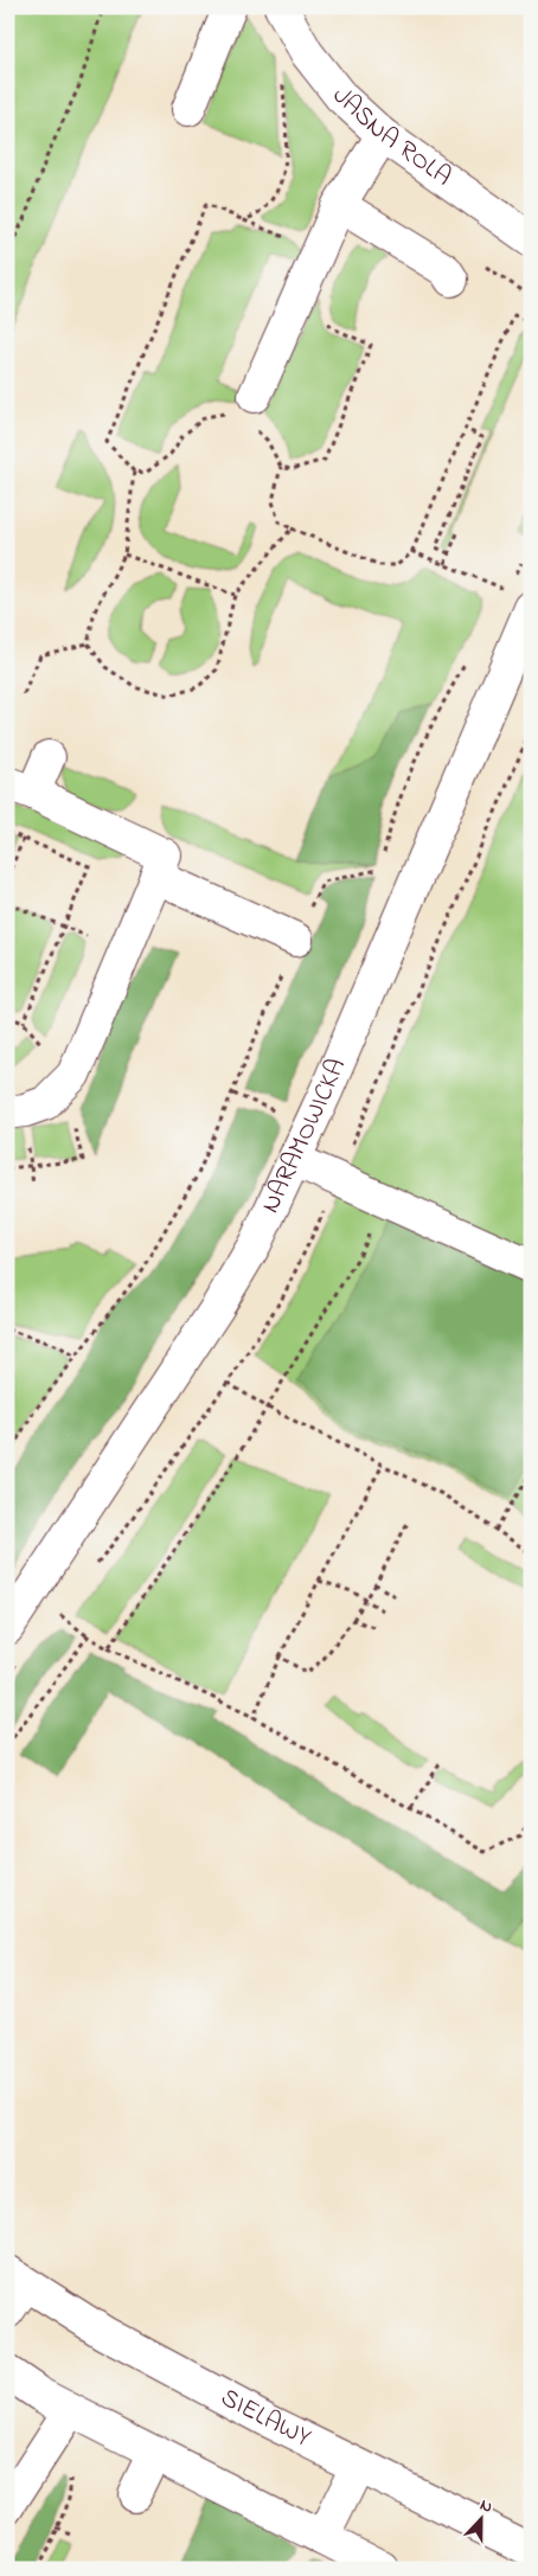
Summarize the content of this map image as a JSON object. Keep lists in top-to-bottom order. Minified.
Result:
{"streets":{"street":["JASNA ROLA","NARAMOWICKA","SIELAWY"]},"north":"top"}
